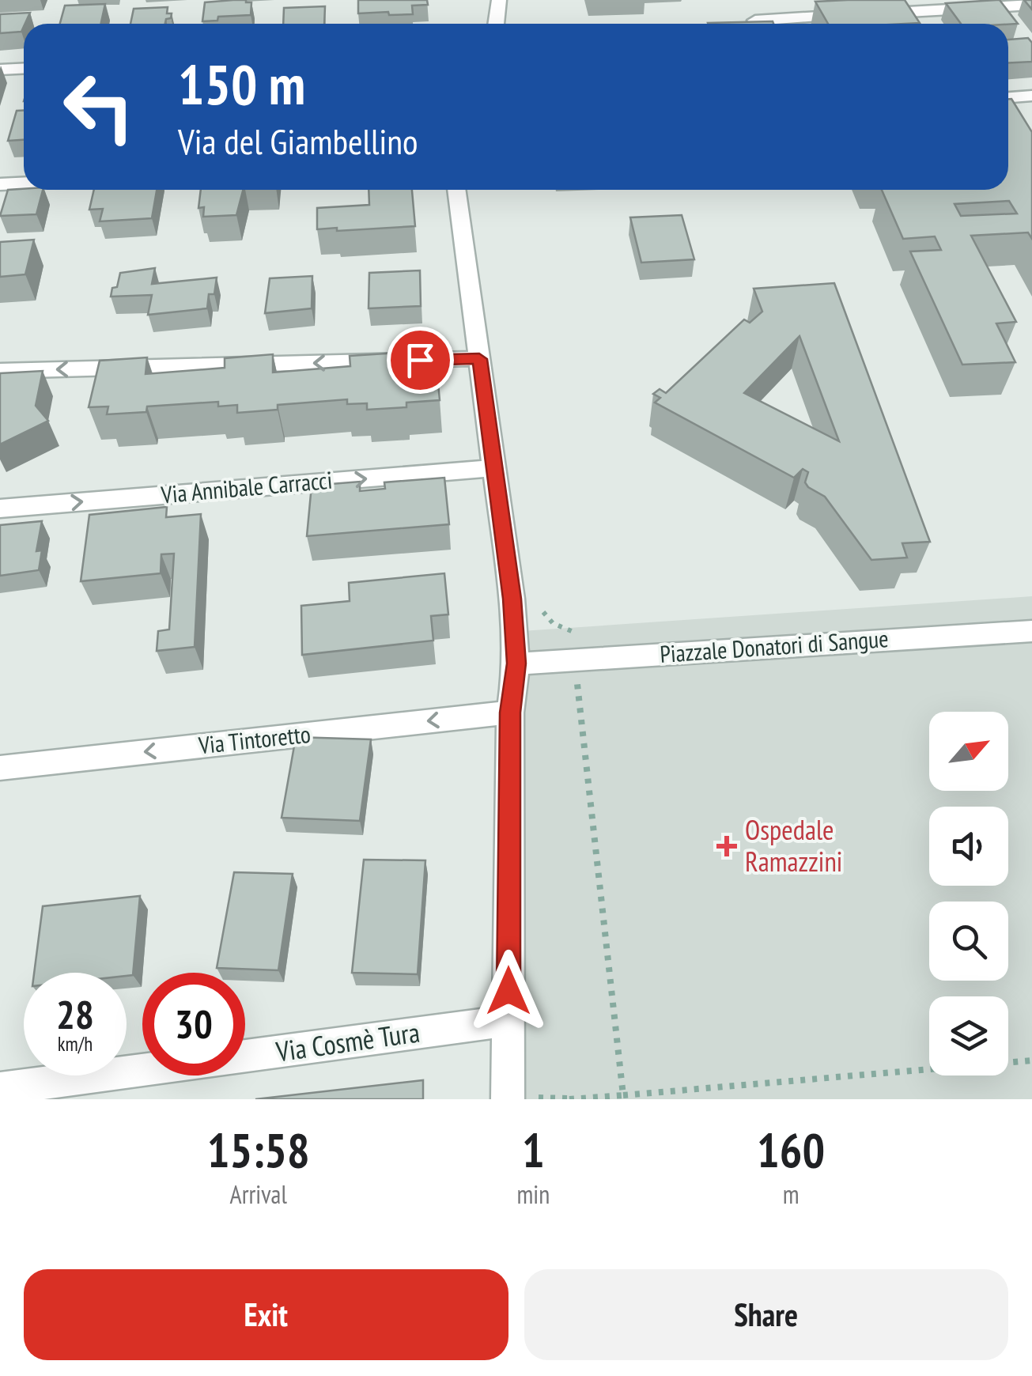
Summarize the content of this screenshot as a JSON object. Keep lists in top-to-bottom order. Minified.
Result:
{"streets":{"street":["Via Annibale Carracci","Piazzale Donatori di Sangue","Via Tintoretto","Via Cosmè Tura"]},"one_way":["Via Tintoretto"],"places":{"health":["Ospedale Ramazzini"]},"north":"top right","page":{"turn":["150 m","Via del Giambellino"],"speed":"28 km/h","limit":"30","eta":["15:58","Arrival","1","min","160","m"],"buttons":["Exit","Share"]}}
